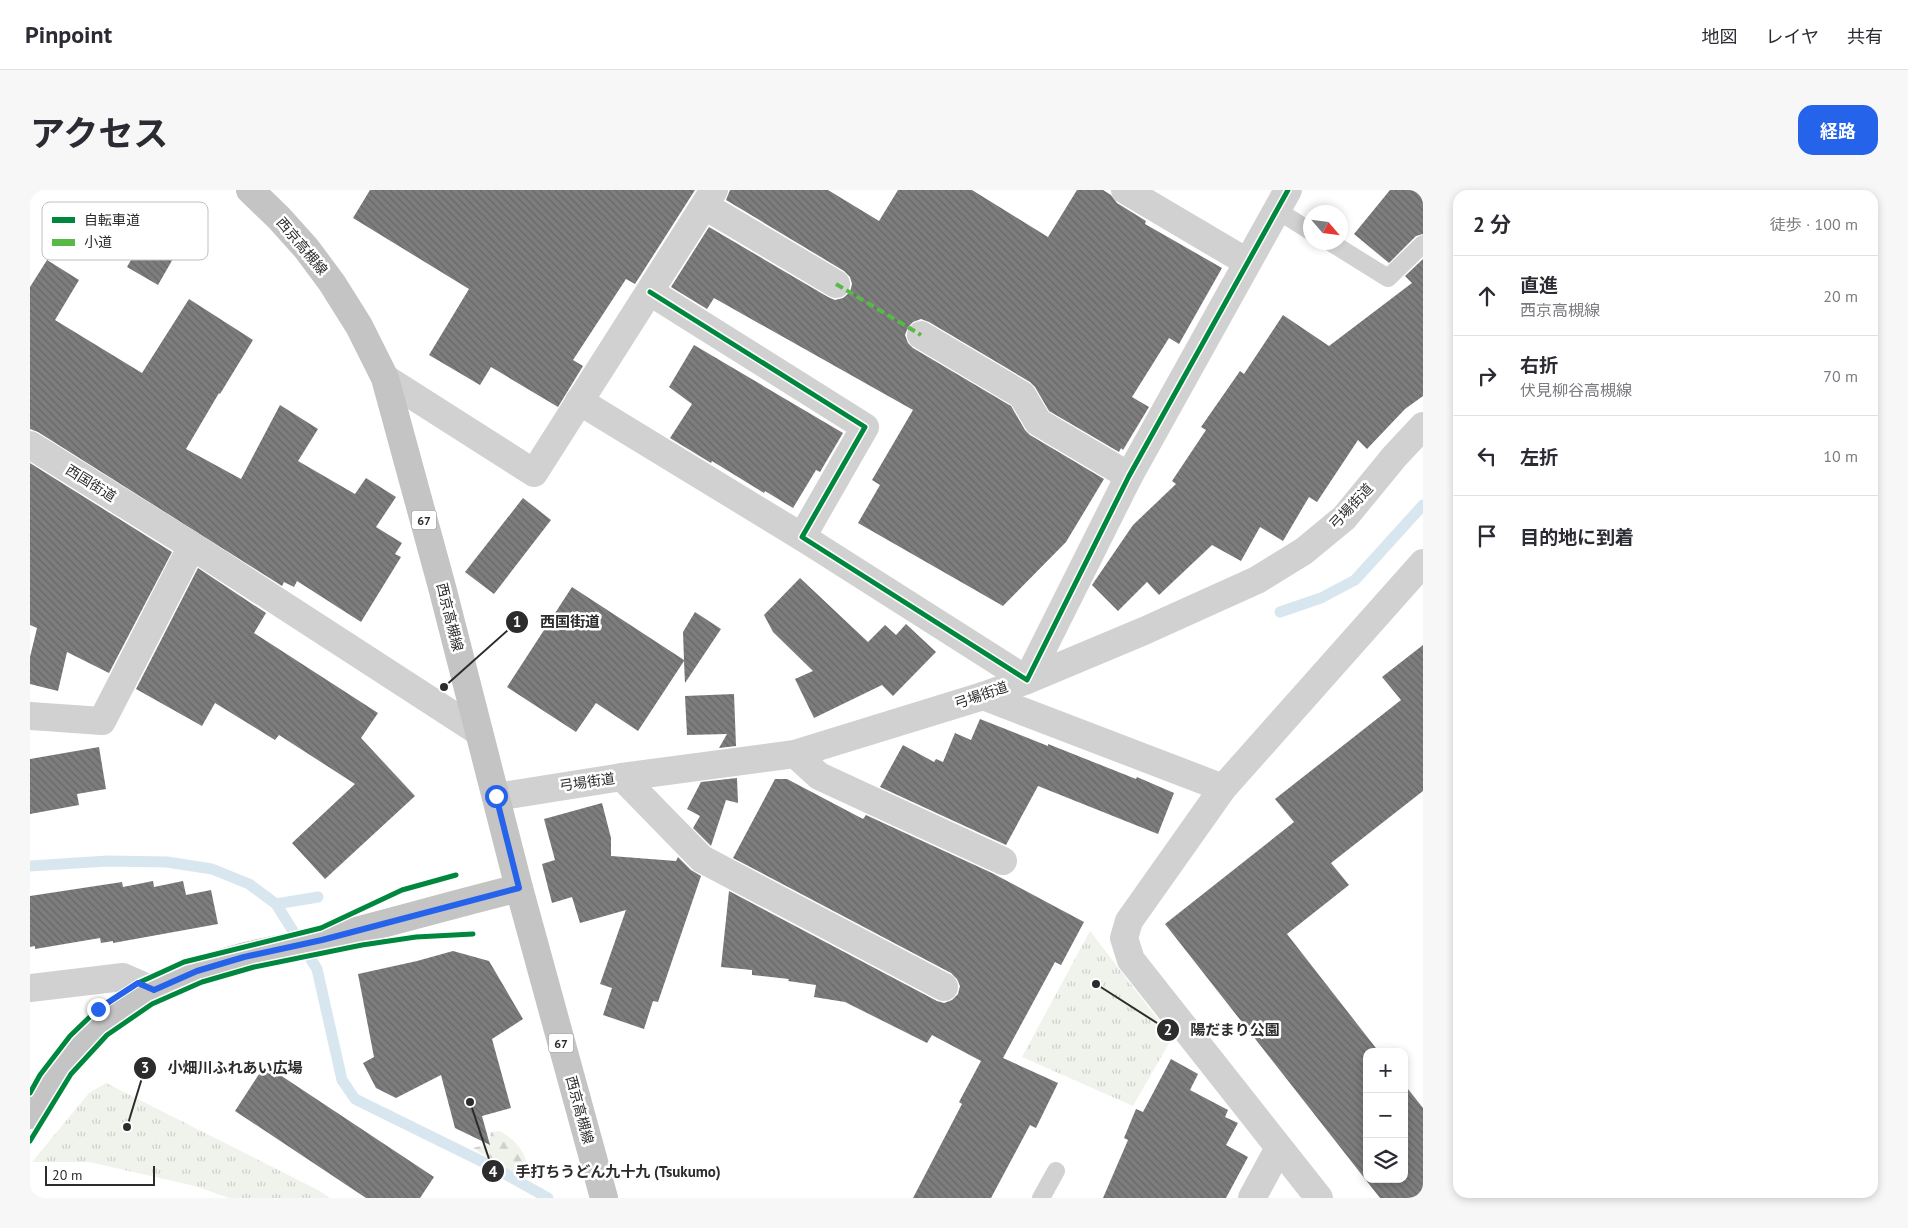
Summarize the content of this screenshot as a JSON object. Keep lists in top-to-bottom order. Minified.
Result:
{"streets":{"main road":["西京高槻線","67"],"street":["西国街道","弓場街道"]},"crossings":[["西京高槻線","西国街道"],["西京高槻線","弓場街道"]],"places":["西国街道","陽だまり公園","手打ちうどん九十九 (Tsukumo)","小畑川ふれあい広場"],"legend":["自転車道","小道"],"scale_bar":"20 m","north":"bottom right","page":{"header":"Pinpoint","nav":["地図","レイヤ","共有"],"title":"アクセス","buttons":"経路","heading":["2 分","徒歩 · 100 m"],"list":[["直進","西京高槻線","20 m"],["右折","伏見柳谷高槻線","70 m"],["左折","10 m"],"目的地に到着"],"map_buttons":["+","−"],"scale":"20 m"}}
